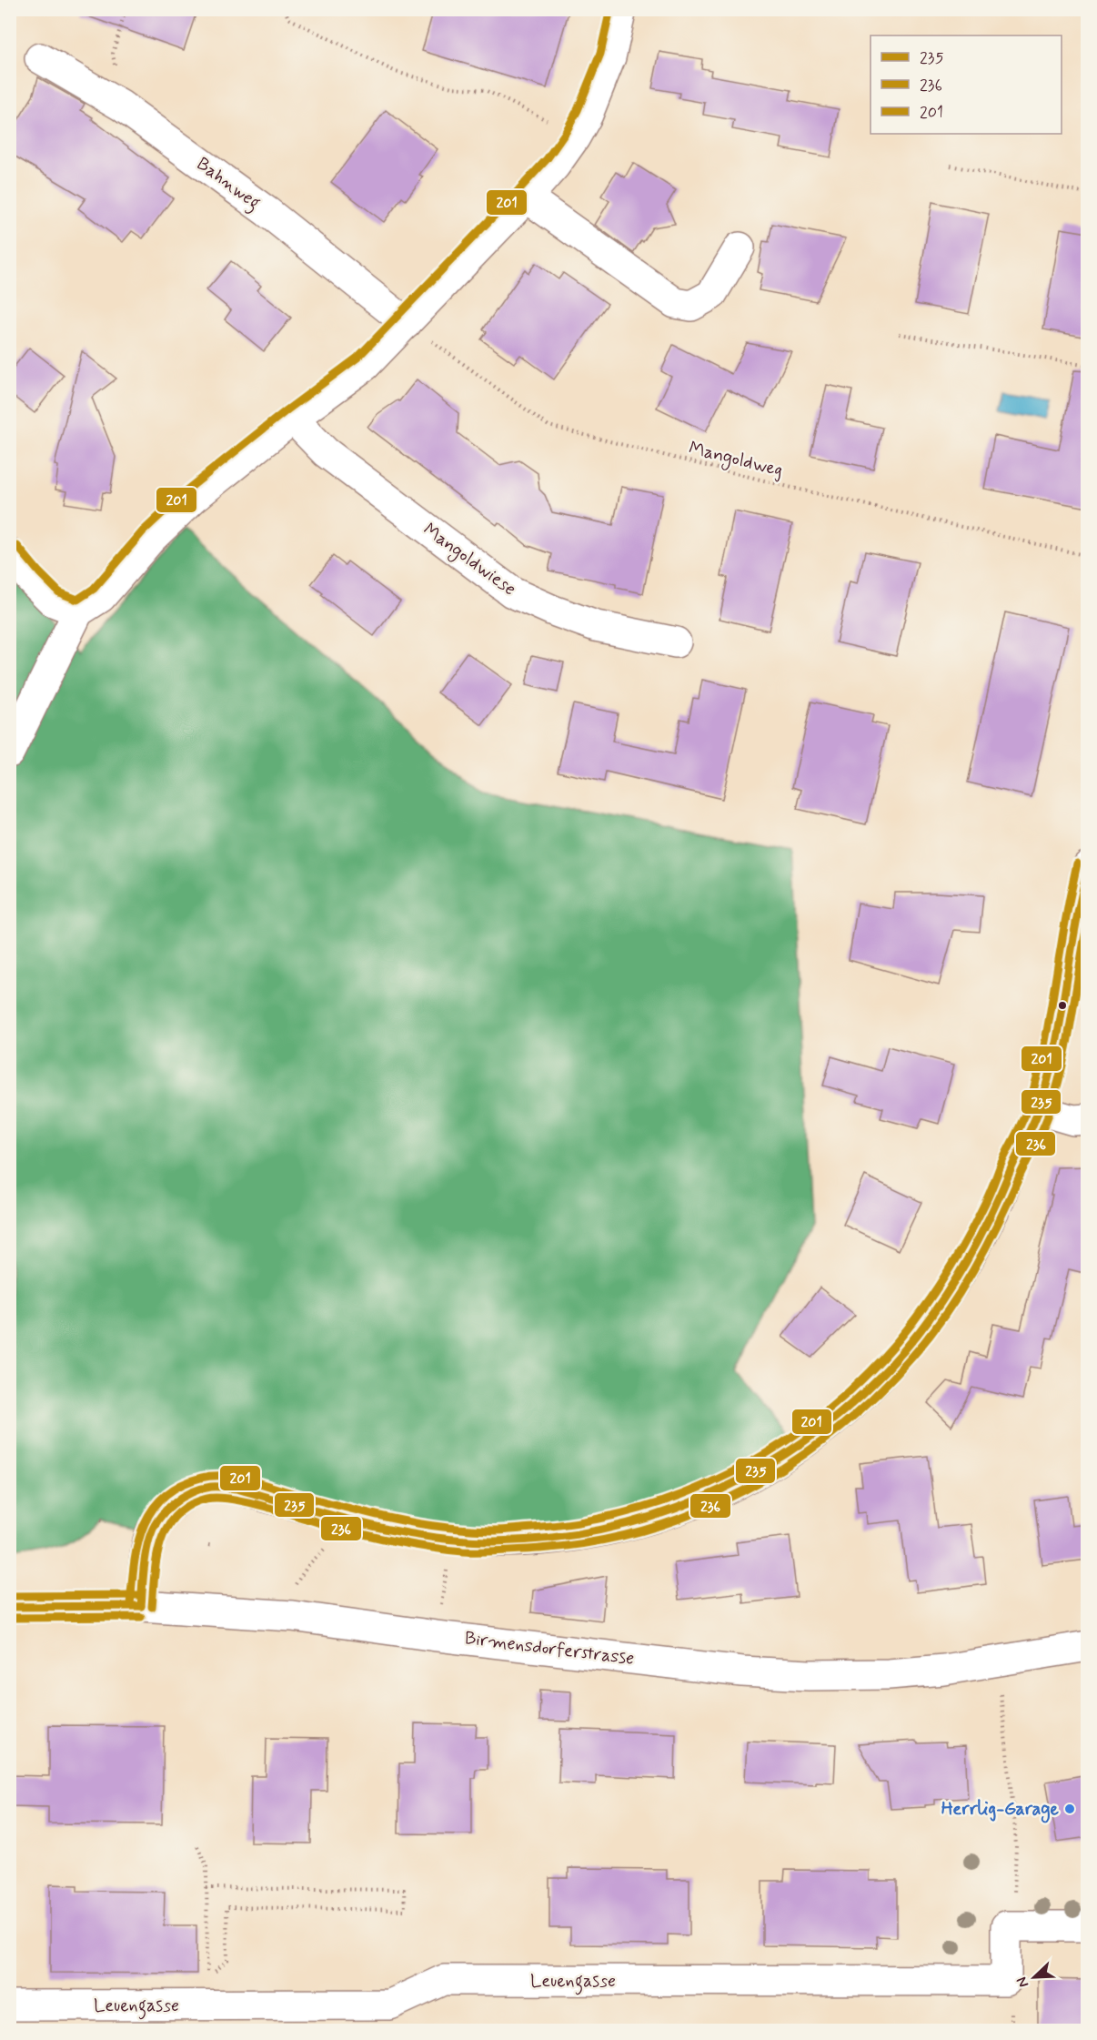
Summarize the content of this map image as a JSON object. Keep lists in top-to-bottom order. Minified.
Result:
{"streets":{"street":["Bahnweg","Mangoldwiese","Birmensdorferstrasse","Leuengasse"],"path":["Mangoldweg"]},"crossings":[["Bahnweg","Mangoldweg"]],"places":["Herrlig-Garage"],"lines":["transit line 201","transit line 235","transit line 236"],"legend":["235","236","201"],"north":"bottom left"}
